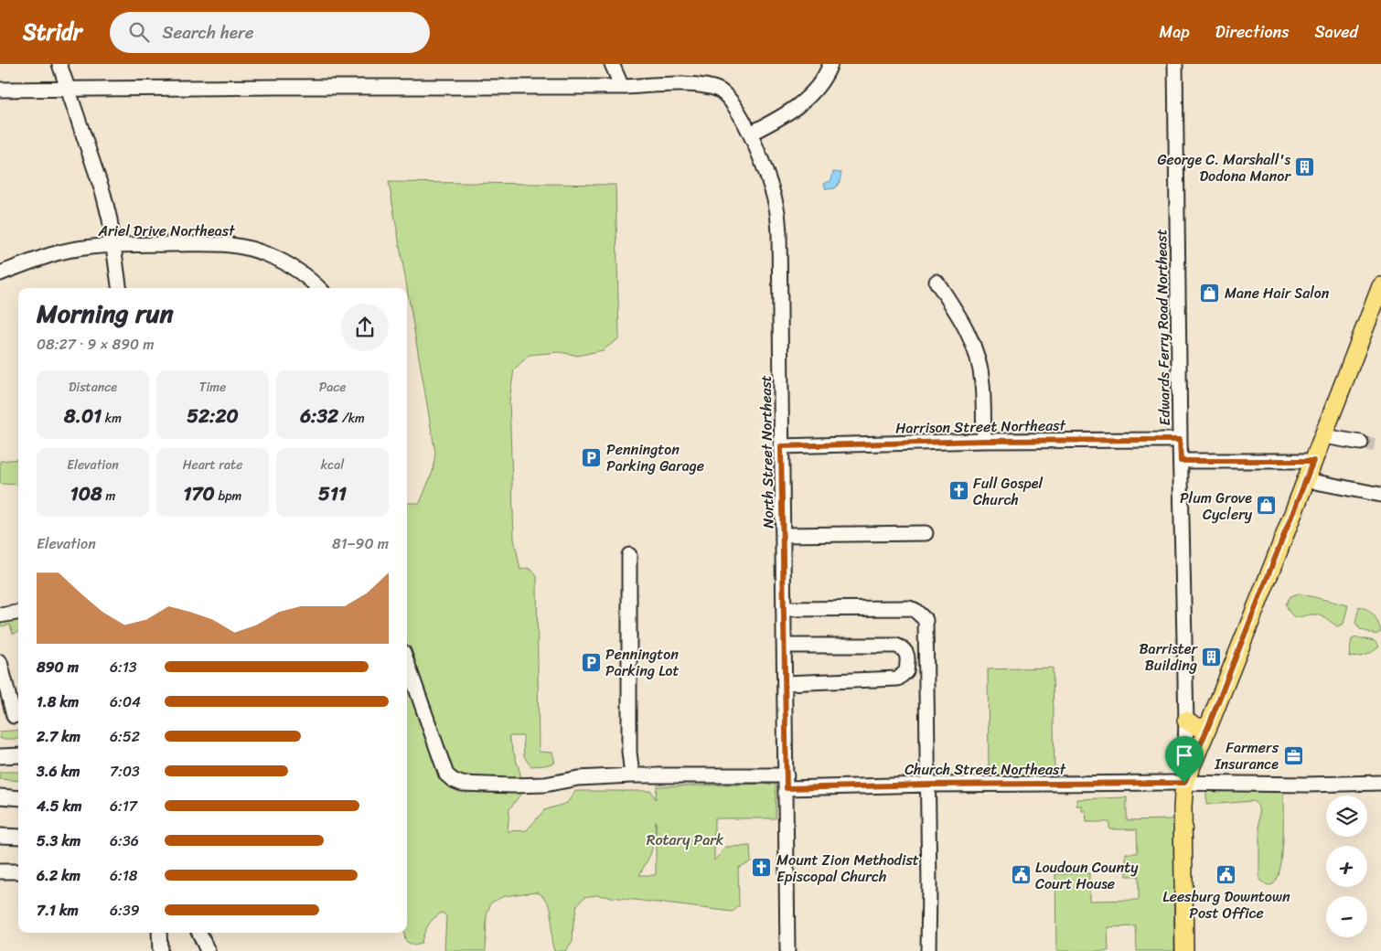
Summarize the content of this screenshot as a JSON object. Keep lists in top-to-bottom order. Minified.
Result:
{"streets":{"street":["Ariel Drive Northeast","Edwards Ferry Road Northeast","Harrison Street Northeast","North Street Northeast","Church Street Northeast"]},"crossings":[["Edwards Ferry Road Northeast","Harrison Street Northeast"],["Edwards Ferry Road Northeast","Church Street Northeast"],["Harrison Street Northeast","North Street Northeast"],["North Street Northeast","Church Street Northeast"]],"parks":["Rotary Park"],"places":{"building":["George C. Marshall's Dodona Manor","Barrister Building"],"shop":["Mane Hair Salon","Plum Grove Cyclery"],"parking":["Pennington Parking Garage","Pennington Parking Lot"],"church":["Full Gospel Church","Mount Zion Methodist Episcopal Church"],"office":["Farmers Insurance"],"public building":["Leesburg Downtown Post Office","Loudoun County Court House"]},"page":{"header":"Stridr","search":"Search here","nav":["Map","Directions","Saved"],"heading":["Morning run","08:27 · 9 × 890 m"],"stats":[["Distance","8.01 km"],["Time","52:20"],["Pace","6:32 /km"],["Elevation","108 m"],["Heart rate","170 bpm"],["kcal","511"]],"chart":["Elevation","81–90 m"],"list":[{"name":"890 m","note":"6:13"},{"name":"1.8 km","note":"6:04"},{"name":"2.7 km","note":"6:52"},{"name":"3.6 km","note":"7:03"},{"name":"4.5 km","note":"6:17"},{"name":"5.3 km","note":"6:36"},{"name":"6.2 km","note":"6:18"},{"name":"7.1 km","note":"6:39"}],"map_buttons":["+","−"]}}
